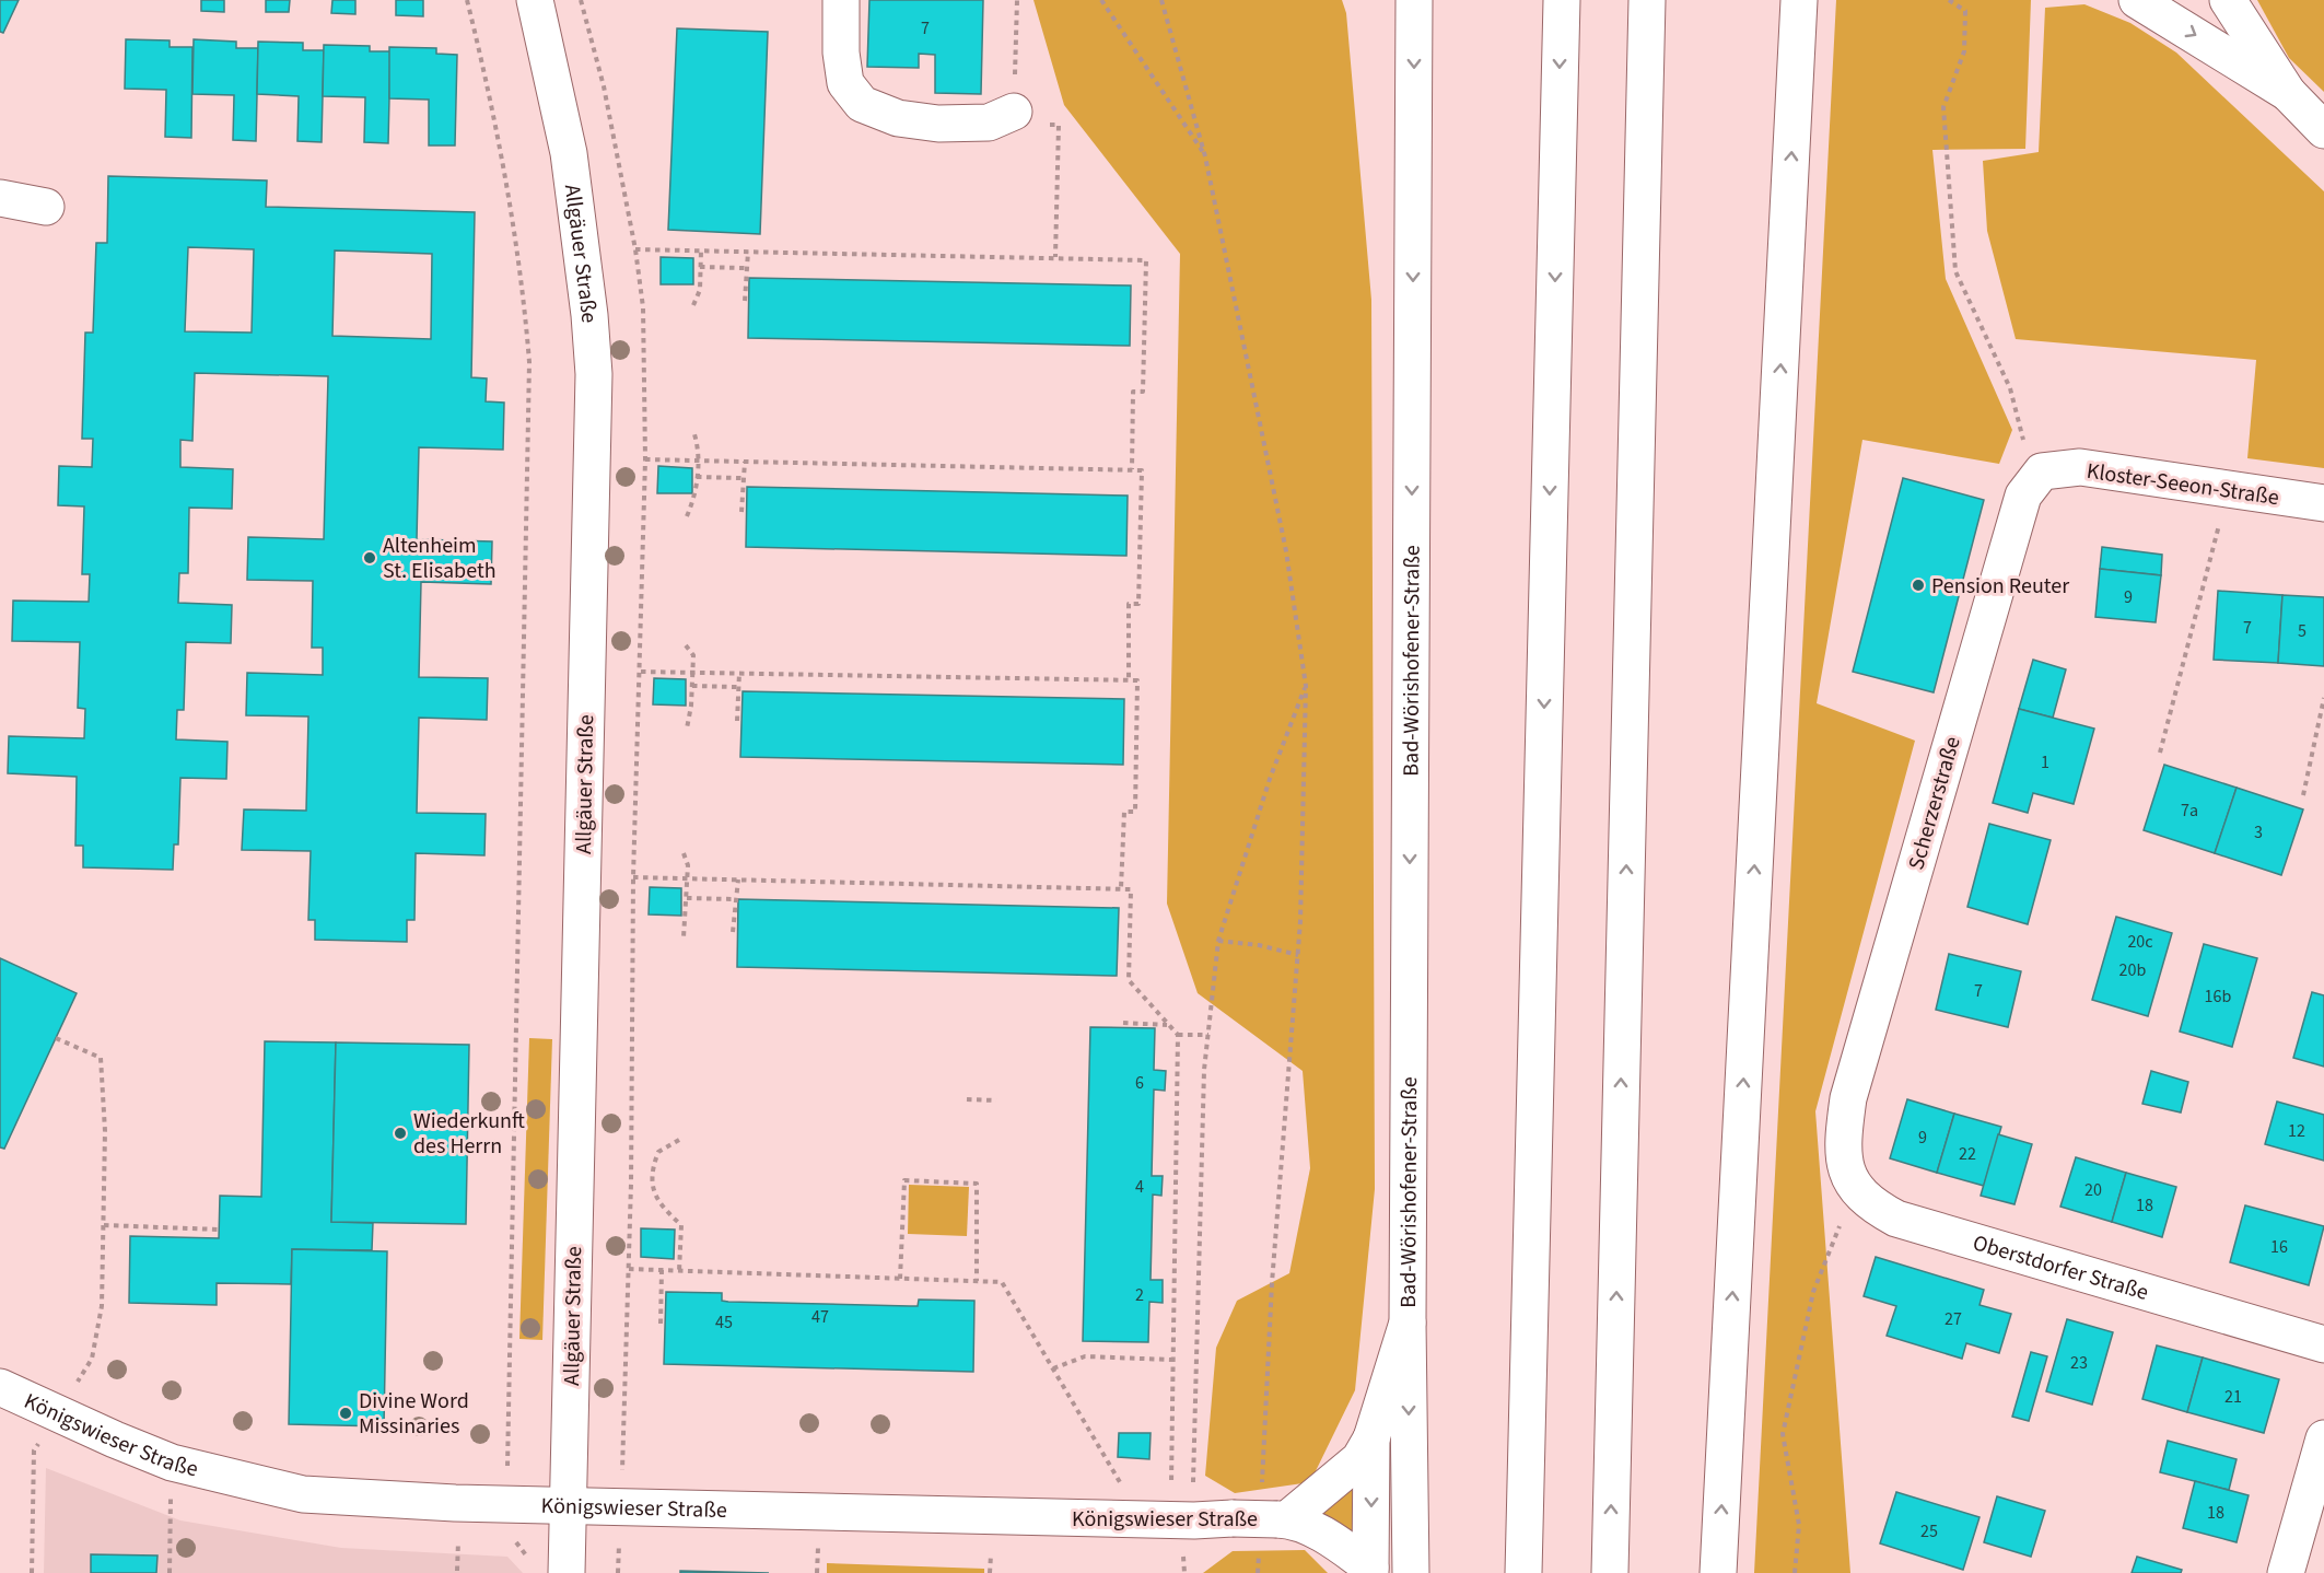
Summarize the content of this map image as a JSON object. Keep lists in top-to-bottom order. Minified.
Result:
{"streets":{"main road":["Allgäuer Straße","Kloster-Seeon-Straße","Bad-Wörishofener-Straße","Scherzerstraße","Oberstdorfer Straße","Königswieser Straße"]},"crossings":[["Allgäuer Straße","Königswieser Straße"],["Kloster-Seeon-Straße","Scherzerstraße"],["Scherzerstraße","Oberstdorfer Straße"]],"places":["Altenheim St. Elisabeth","Pension Reuter","Wiederkunft des Herrn","Divine Word Missinaries"],"house_numbers":["7","9","7","5","1","7a","3","20c","20b","7","16b","6","12","9","22","4","20","18","16","2","47","27","45","23","21","18","25"]}
